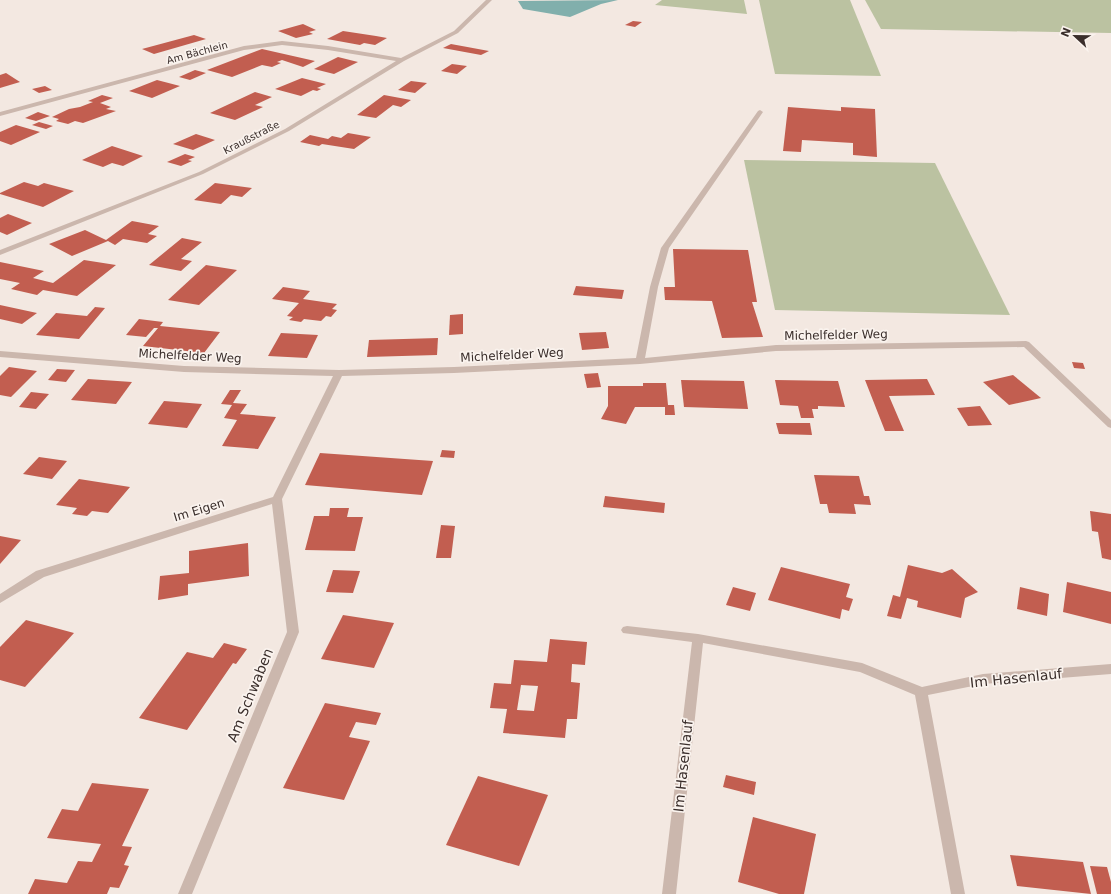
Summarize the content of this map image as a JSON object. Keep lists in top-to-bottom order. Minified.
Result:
{"streets":{"street":["Am Bächlein","Kraußstraße","Michelfelder Weg","Im Eigen","Im Hasenlauf","Am Schwaben"]},"crossings":[["Am Bächlein","Kraußstraße"],["Im Eigen","Am Schwaben"]],"north":"left"}
